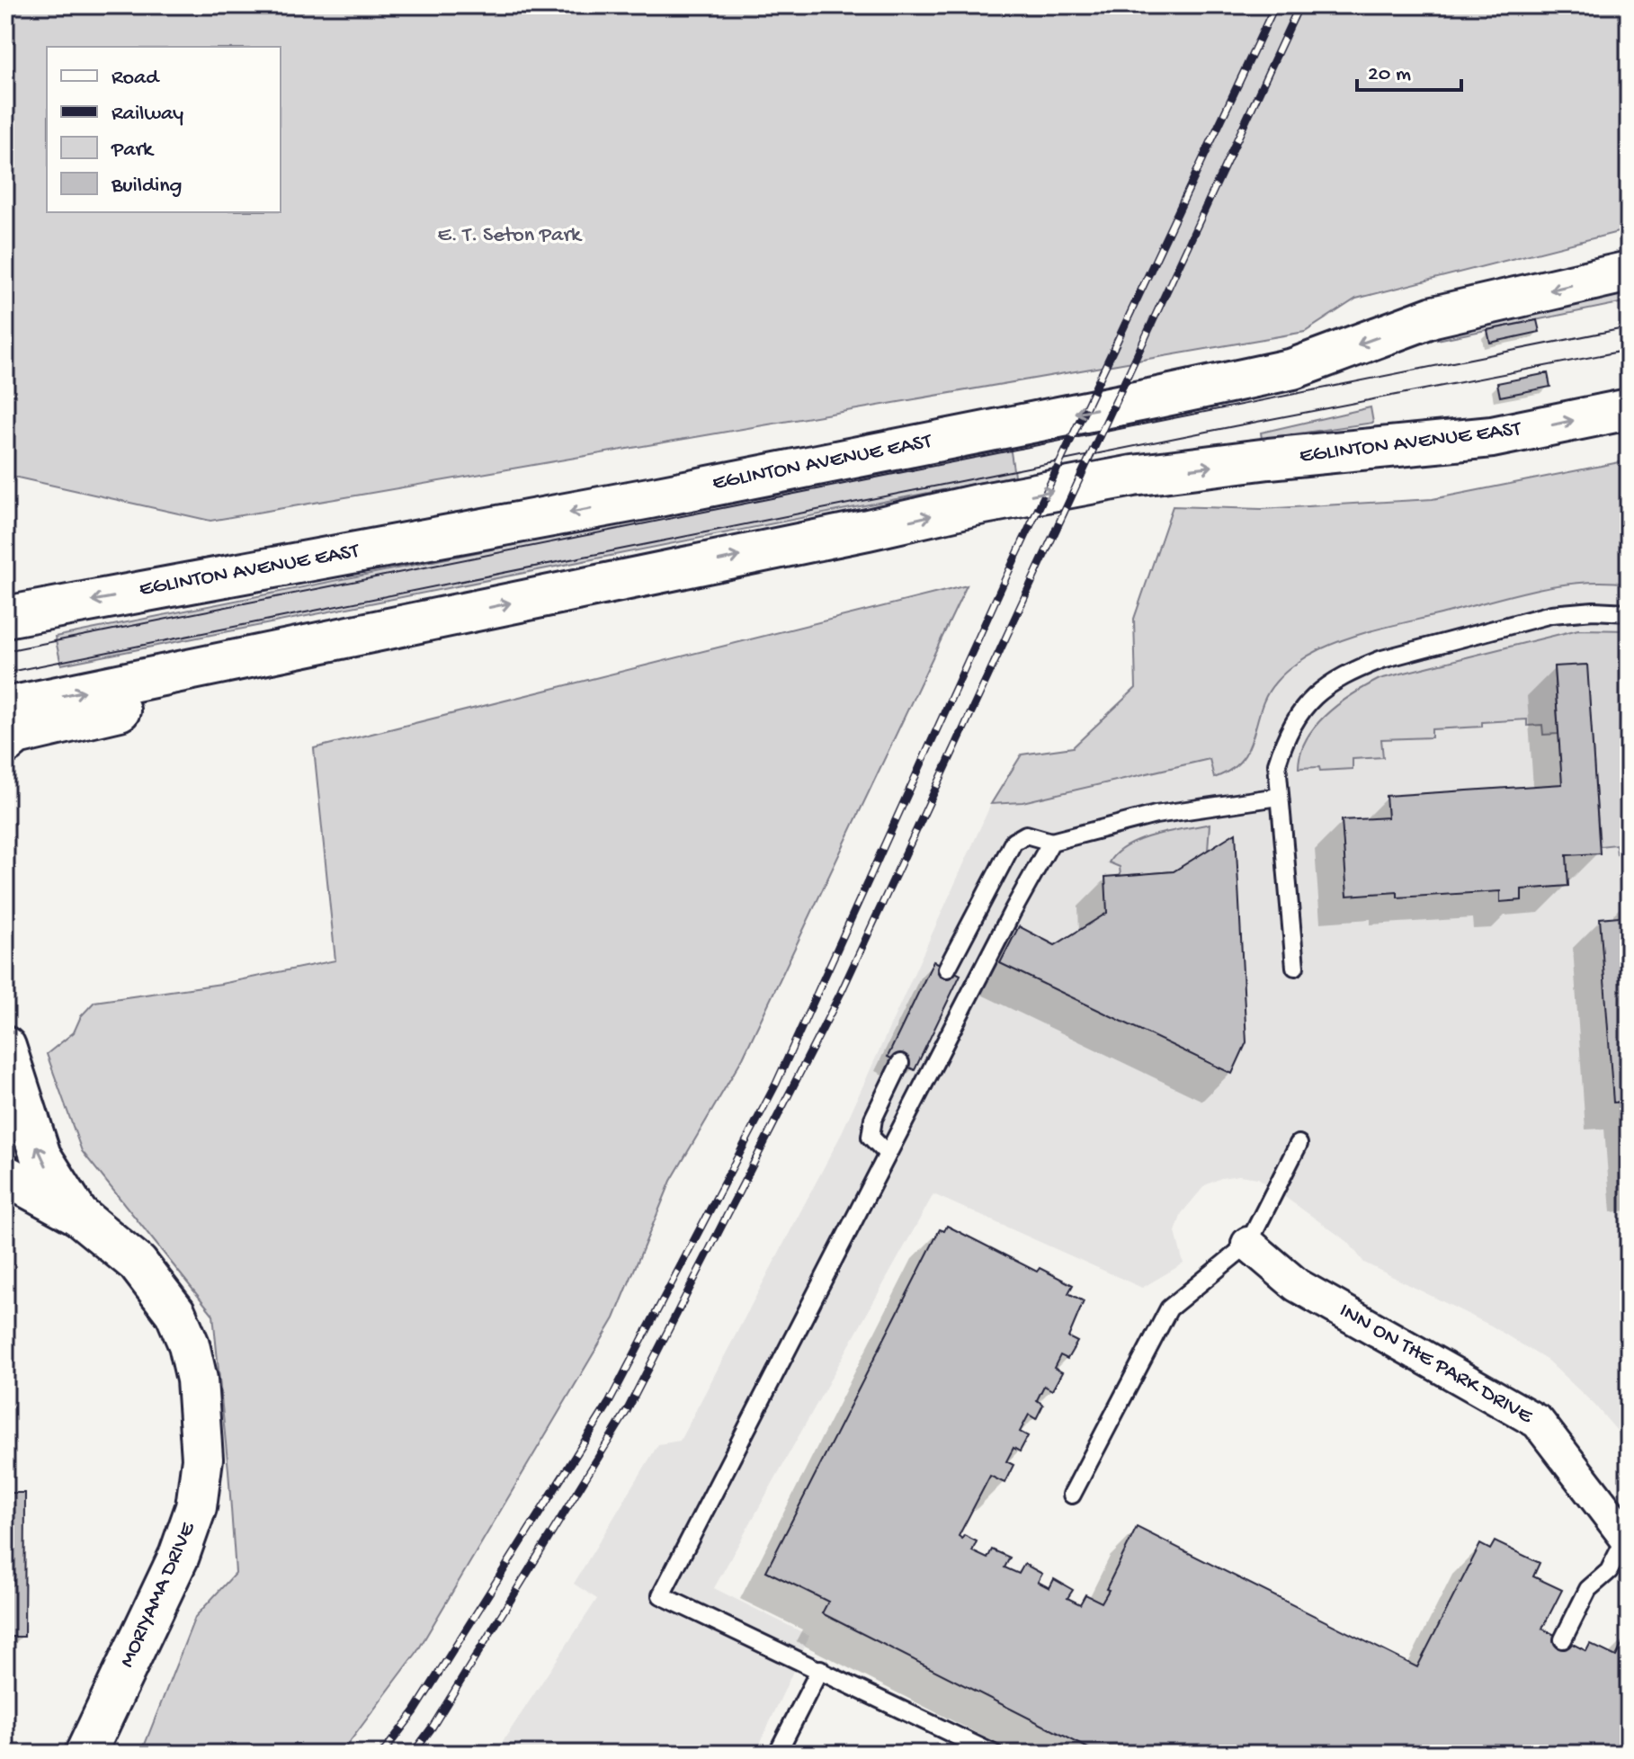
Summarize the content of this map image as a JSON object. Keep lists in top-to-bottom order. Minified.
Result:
{"streets":{"main road":["EGLINTON AVENUE EAST","MORIYAMA DRIVE"],"street":["INN ON THE PARK DRIVE"]},"parks":["E. T. Seton Park"],"legend":["Road","Railway","Park","Building"],"scale_bar":"20 m"}
